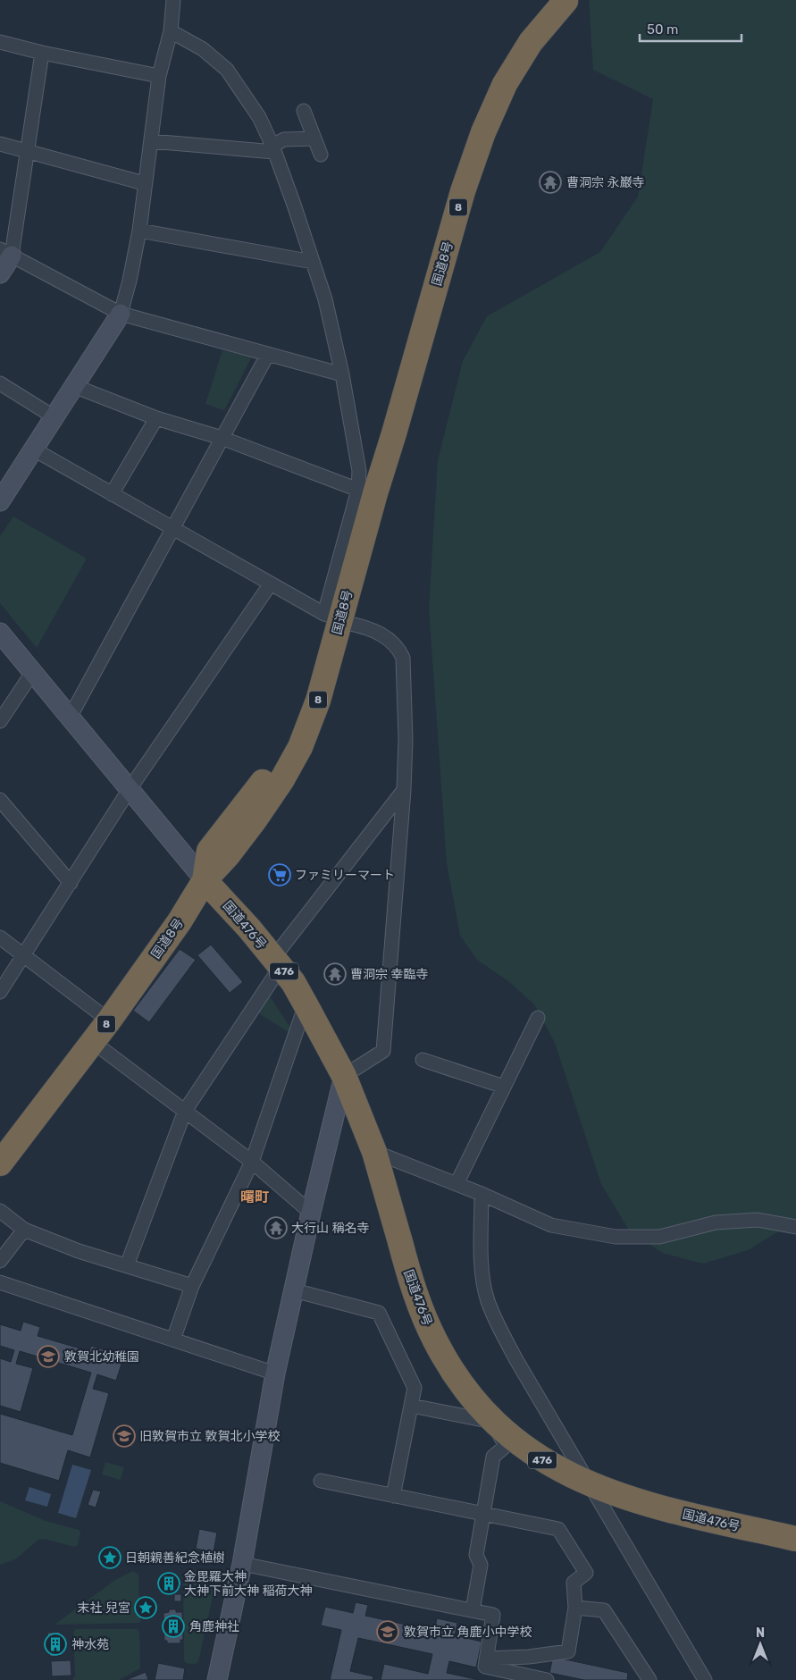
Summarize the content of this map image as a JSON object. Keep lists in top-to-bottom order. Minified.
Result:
{"streets":{"highway":["8","国道8号","国道476号","476"]},"crossings":[["国道8号","国道476号"]],"districts":["曙町"],"places":{"temple":["曹洞宗 永巌寺","曹洞宗 幸臨寺","大行山 稱名寺"],"supermarket":["ファミリーマート"],"school or university":["敦賀北幼稚園","旧敦賀市立 敦賀北小学校","敦賀市立 角鹿小中学校"],"place":["日朝親善紀念植樹","末社 兒宮"],"building":["金毘羅大神 大神下前大神 稲荷大神","角鹿神社","神水苑"]},"scale_bar":"50 m","north":"top"}
